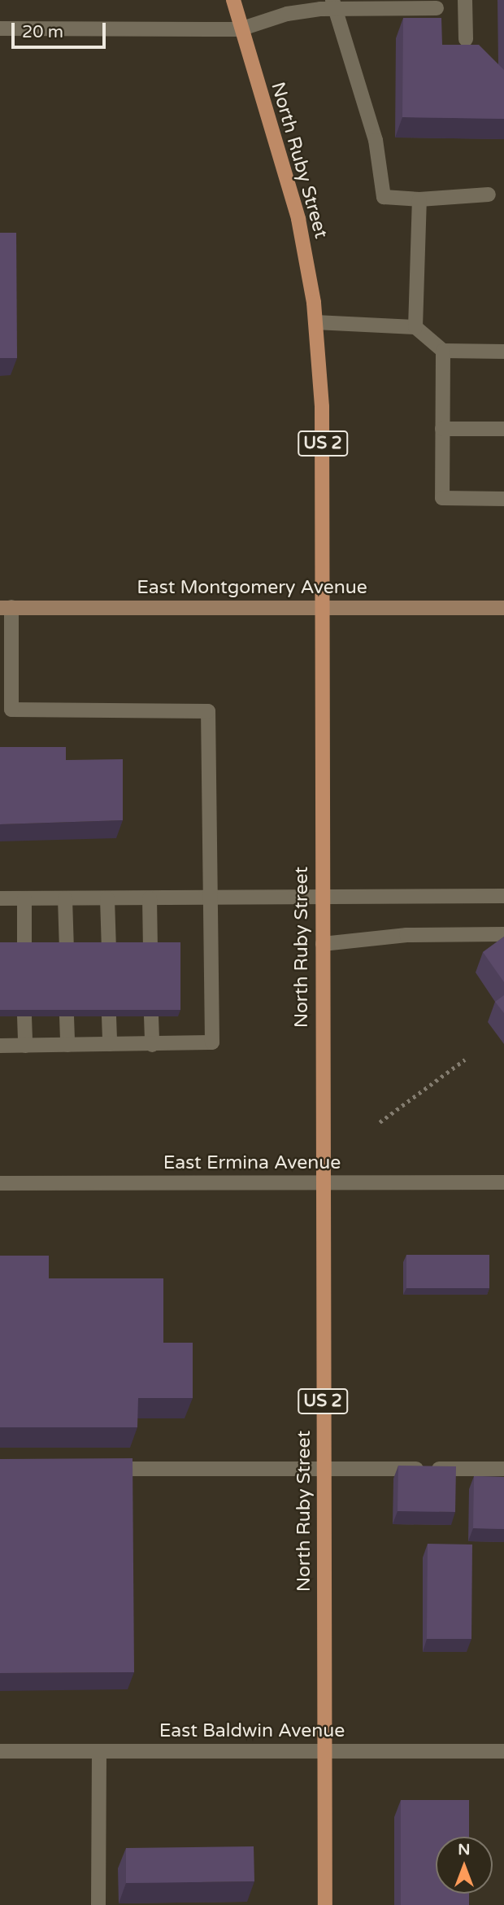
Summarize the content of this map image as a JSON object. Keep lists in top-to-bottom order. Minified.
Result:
{"streets":{"main road":["North Ruby Street","US 2"],"street":["East Montgomery Avenue","East Ermina Avenue","East Baldwin Avenue"]},"crossings":[["North Ruby Street","East Montgomery Avenue"],["North Ruby Street","East Ermina Avenue"],["North Ruby Street","East Baldwin Avenue"]],"scale_bar":"20 m","north":"top"}
